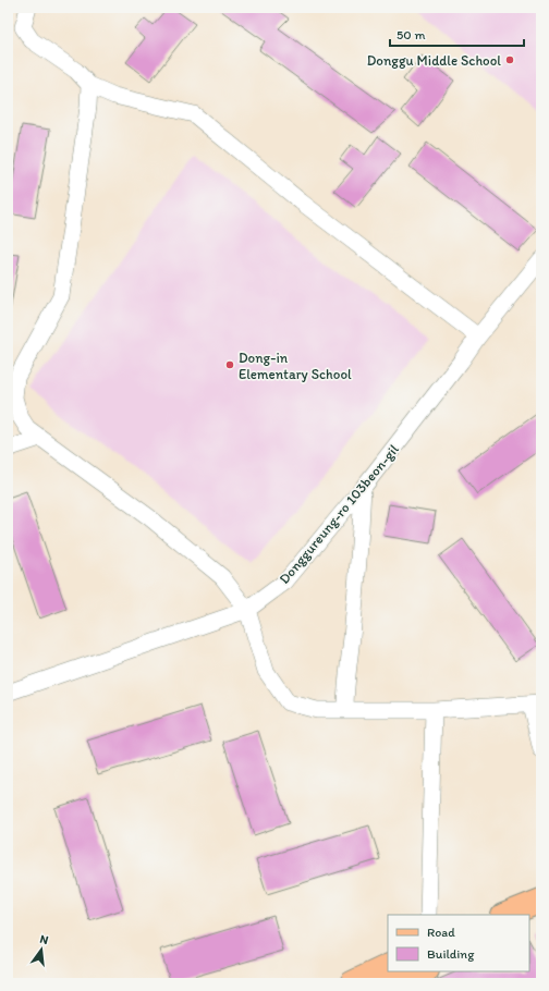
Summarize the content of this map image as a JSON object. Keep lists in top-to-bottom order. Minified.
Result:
{"streets":{"street":["Donggureung-ro 103beon-gil"]},"places":["Donggu Middle School","Dong-in Elementary School"],"legend":["Road","Building"],"scale_bar":"50 m","north":"top"}
